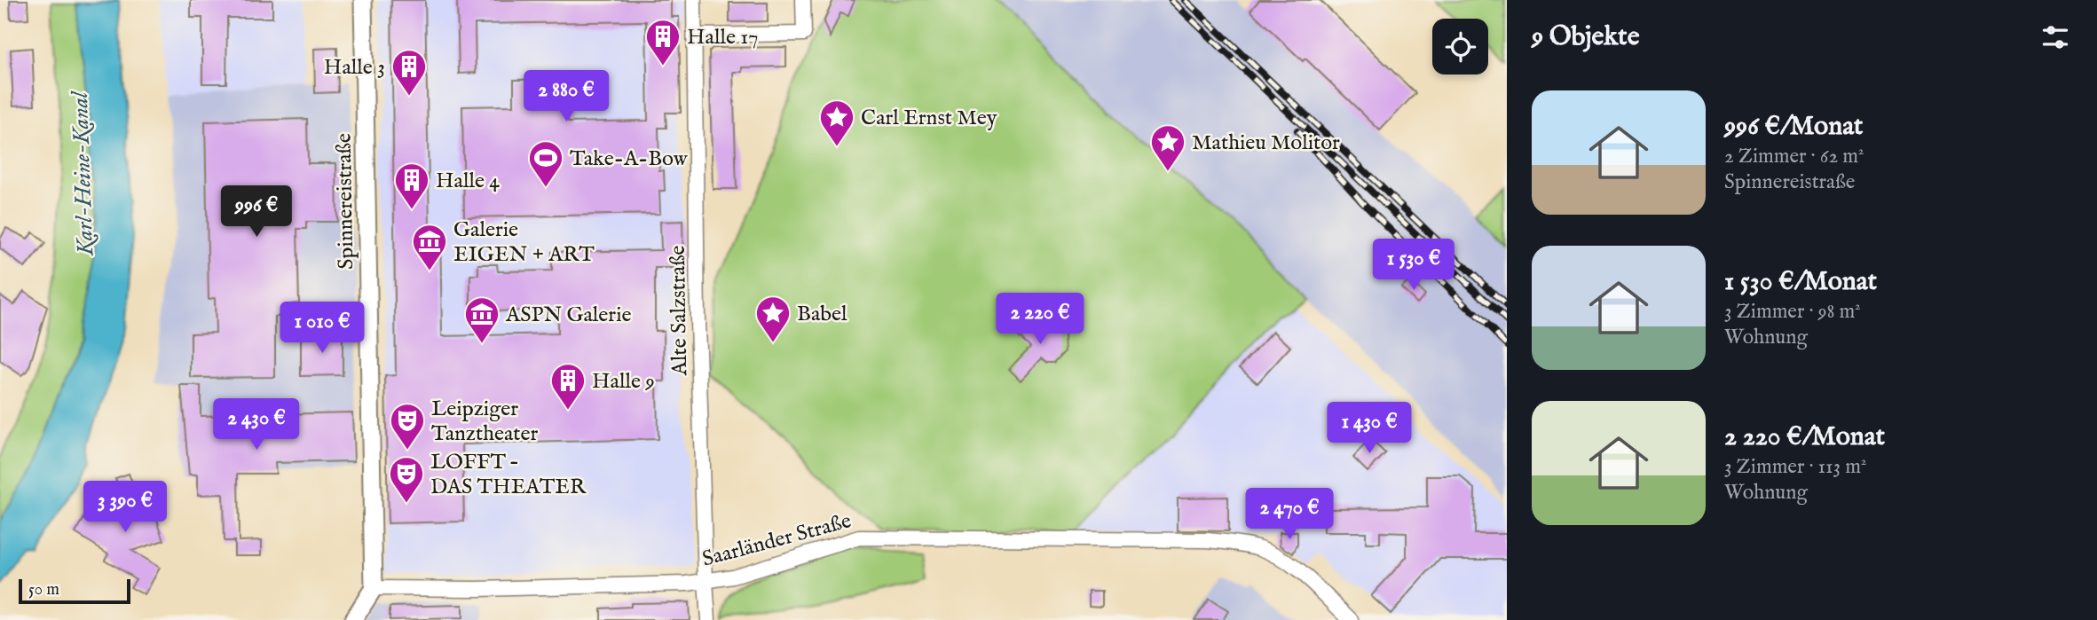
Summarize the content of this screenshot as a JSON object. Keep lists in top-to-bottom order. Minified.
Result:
{"streets":{"street":["Spinnereistraße","Alte Salzstraße","Saarländer Straße"]},"crossings":[["Spinnereistraße","Saarländer Straße"],["Alte Salzstraße","Saarländer Straße"]],"water":["Karl-Heine-Kanal"],"places":{"building":["Halle 17","Halle 3","Halle 4","Halle 9"],"place":["Carl Ernst Mey","Mathieu Molitor","Babel"],"sports":["Take-A-Bow"],"museum":["Galerie EIGEN + ART","ASPN Galerie"],"theatre":["Leipziger Tanztheater","LOFFT – DAS THEATER"]},"scale_bar":"50 m","page":{"heading":"9 Objekte","price":["2 880 €","996 €","1 530 €","2 220 €","1 010 €","2 430 €","1 430 €","3 390 €","2 470 €"],"list":[{"name":"996 €/Monat","note":"2 Zimmer · 62 m² · Spinnereistraße"},{"name":"1 530 €/Monat","note":"3 Zimmer · 98 m² · Wohnung"},{"name":"2 220 €/Monat","note":"3 Zimmer · 113 m² · Wohnung"}],"scale":"50 m"}}
